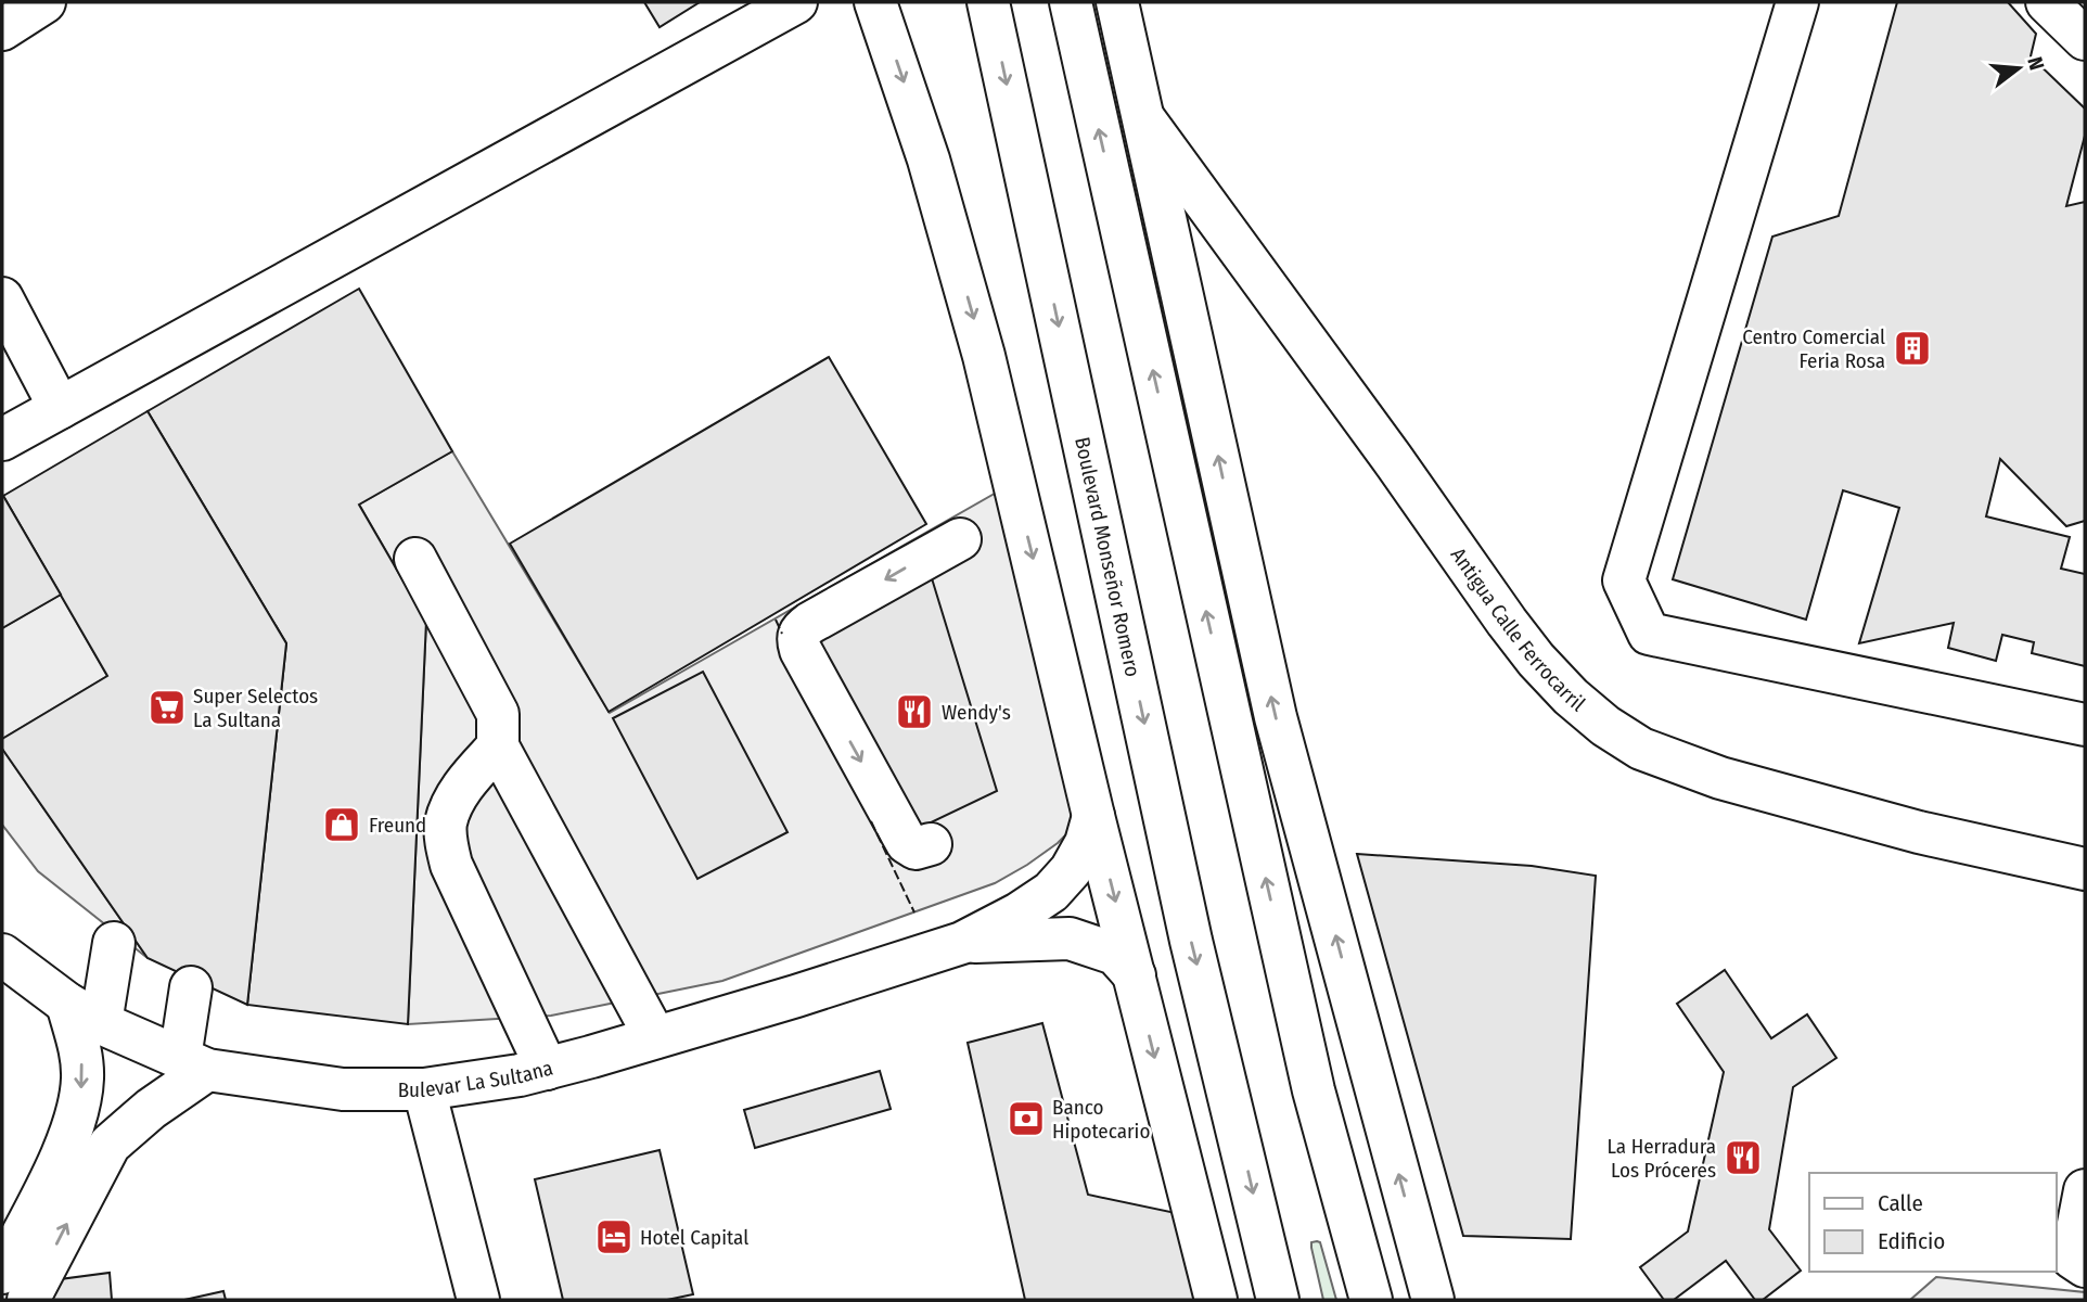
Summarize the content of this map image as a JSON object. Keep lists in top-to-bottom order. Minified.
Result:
{"streets":{"main road":["Boulevard Monseñor Romero","Antigua Calle Ferrocarril","Bulevar La Sultana"]},"places":{"building":["Centro Comercial Feria Rosa"],"supermarket":["Super Selectos La Sultana"],"restaurant":["Wendy's","La Herradura Los Próceres"],"shop":["Freund"],"bank":["Banco Hipotecario"],"hotel":["Hotel Capital"]},"legend":["Calle","Edificio"],"north":"right"}
